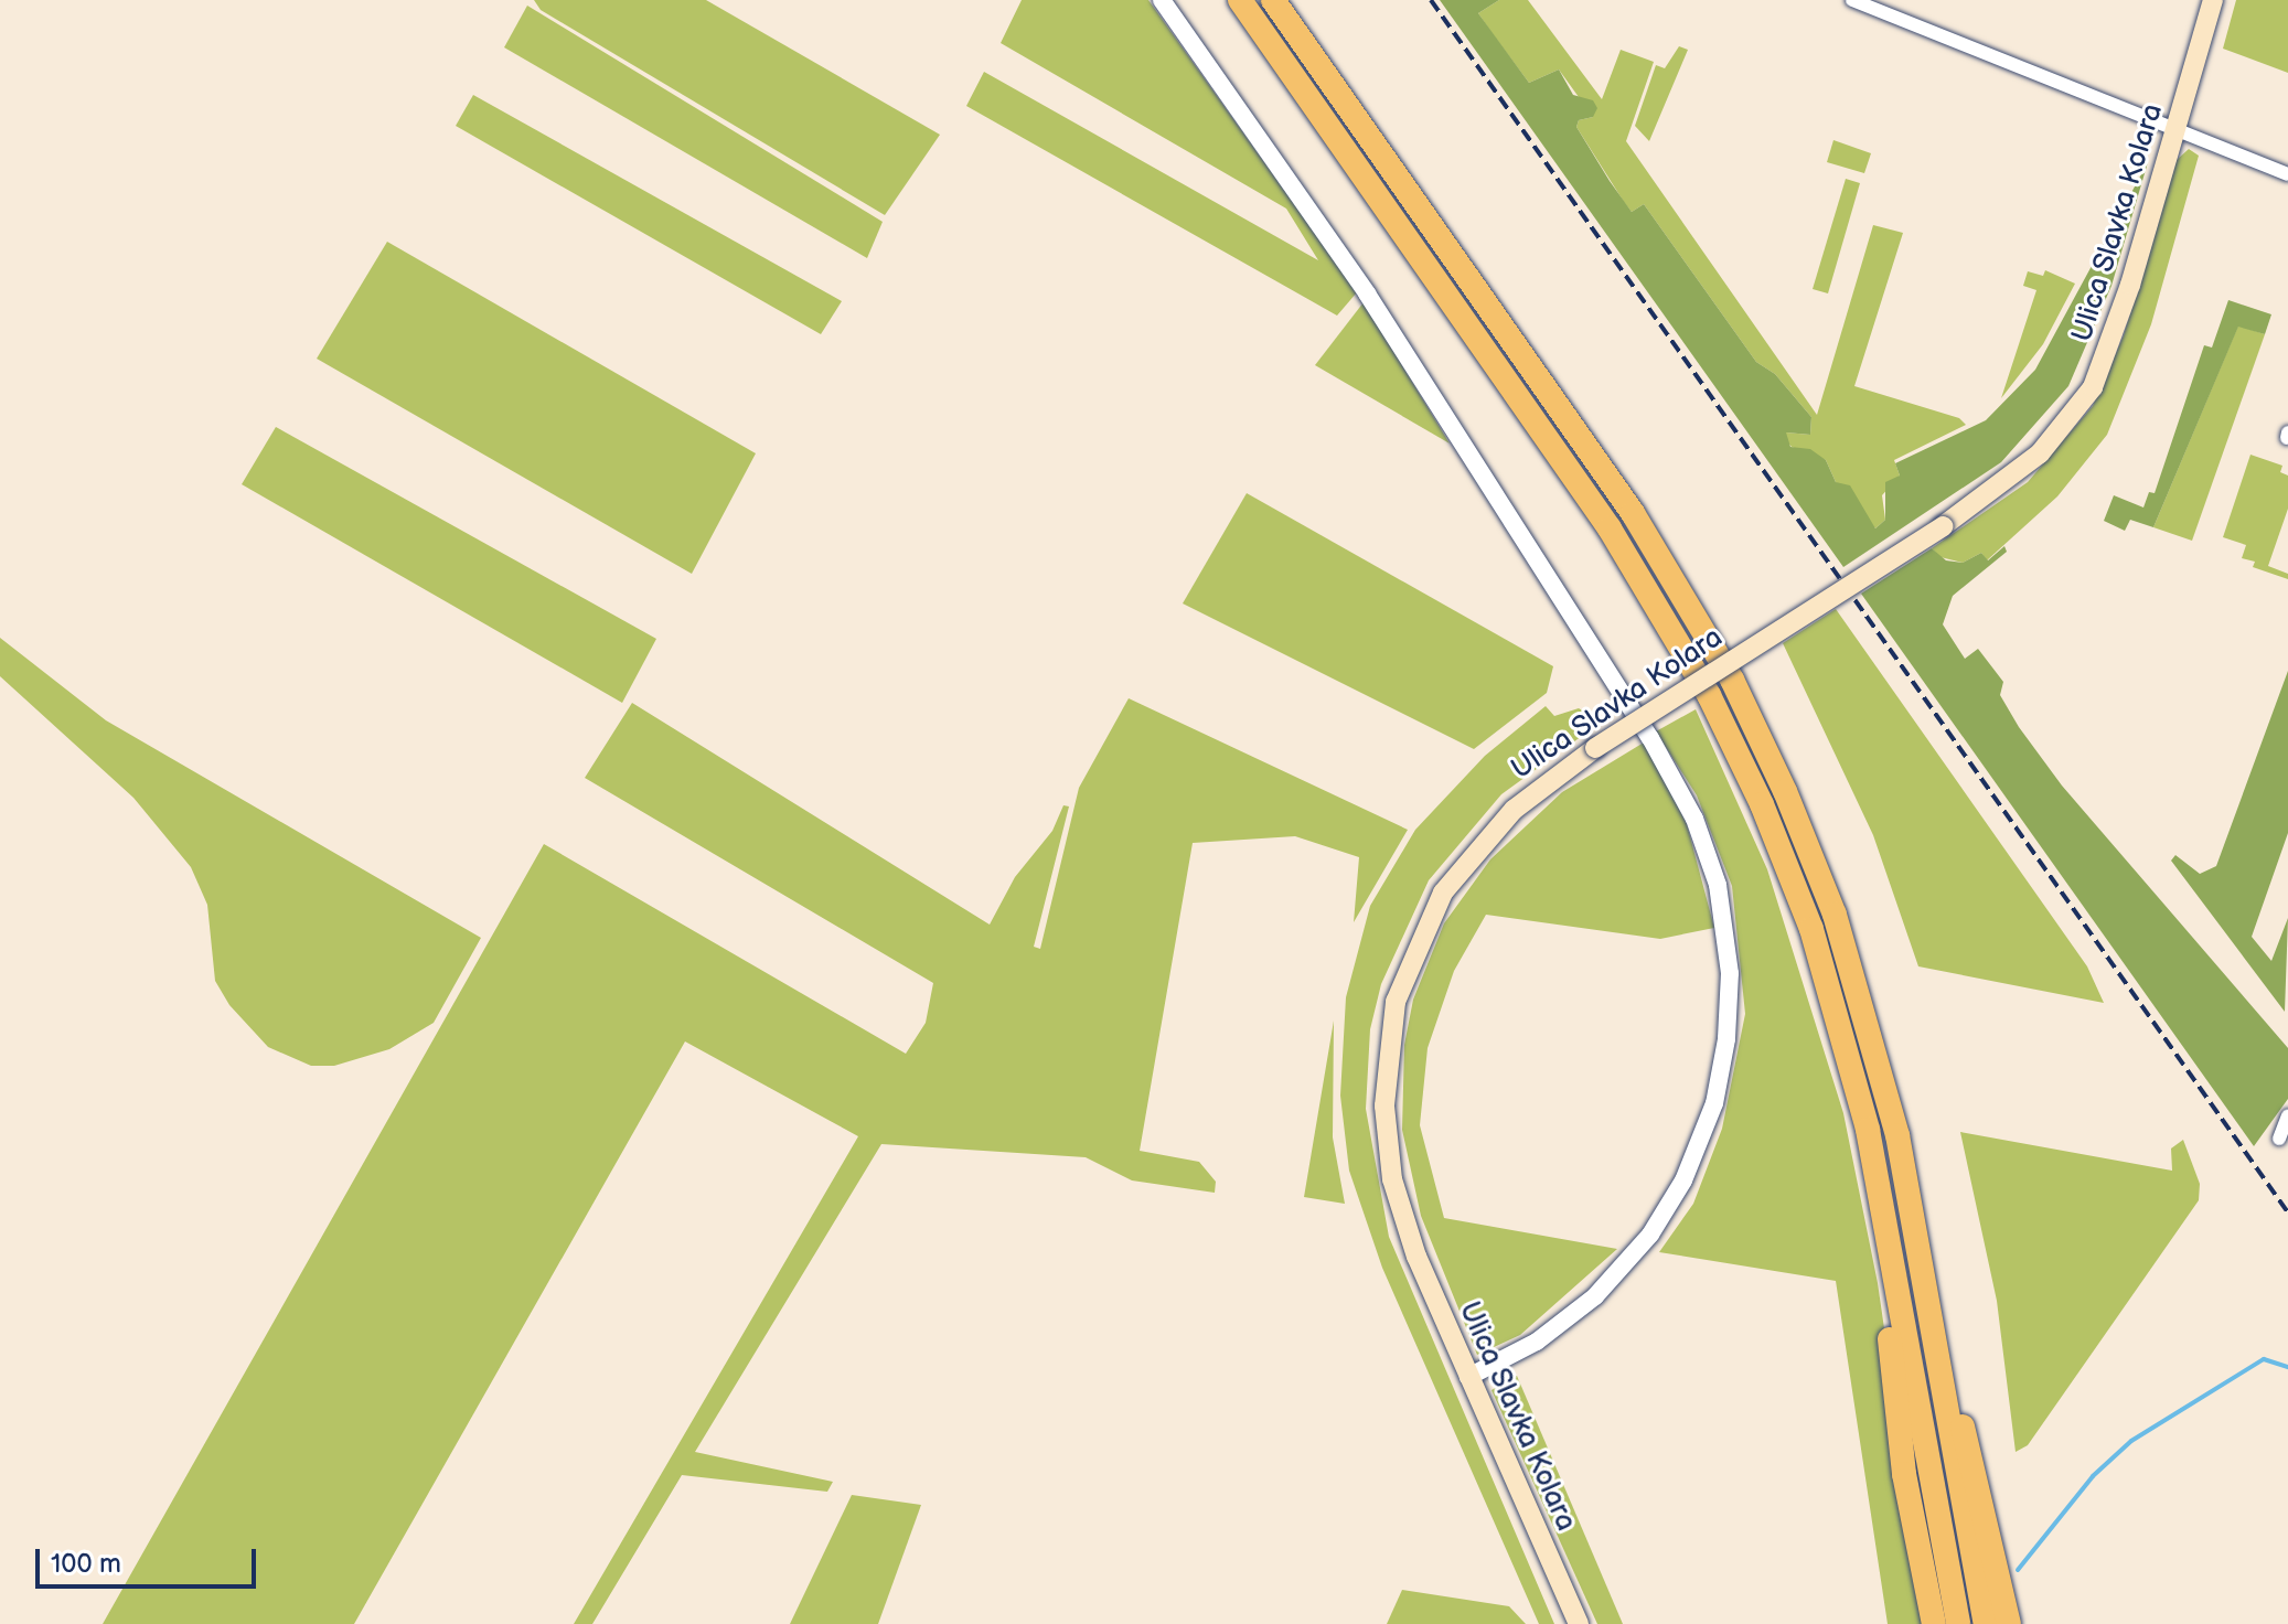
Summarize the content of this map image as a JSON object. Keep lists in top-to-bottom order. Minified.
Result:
{"streets":{"main road":["Ulica Slavka Kolara"]},"scale_bar":"100 m"}
